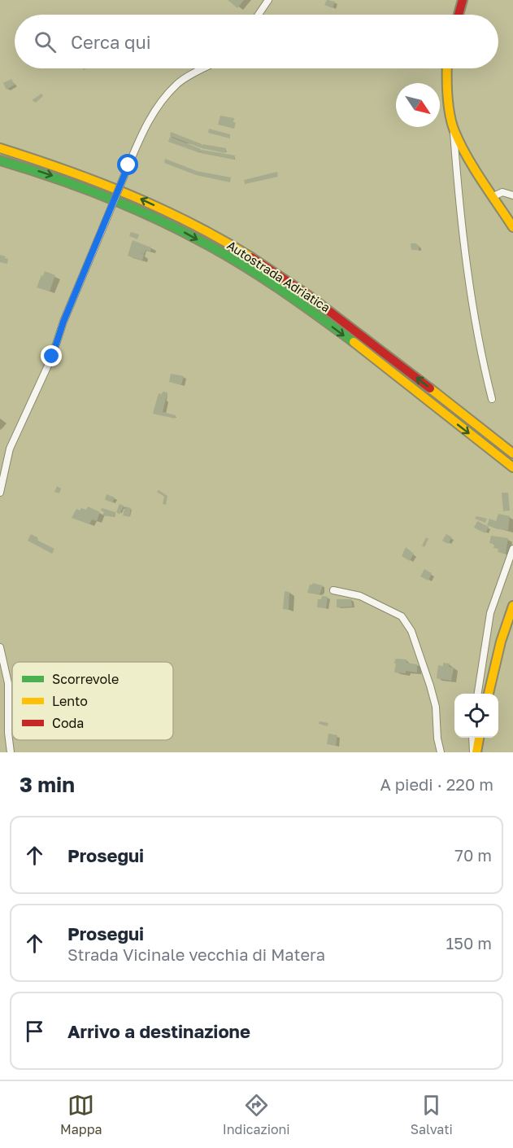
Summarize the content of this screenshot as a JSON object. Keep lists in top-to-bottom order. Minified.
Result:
{"streets":{"main road":["Autostrada Adriatica"]},"legend":["Scorrevole","Lento","Coda"],"north":"bottom right","page":{"search":"Cerca qui","heading":["3 min","A piedi · 220 m"],"list":[["Prosegui","70 m"],["Prosegui","Strada Vicinale vecchia di Matera","150 m"],"Arrivo a destinazione"],"nav":["Mappa","Indicazioni","Salvati"]}}
